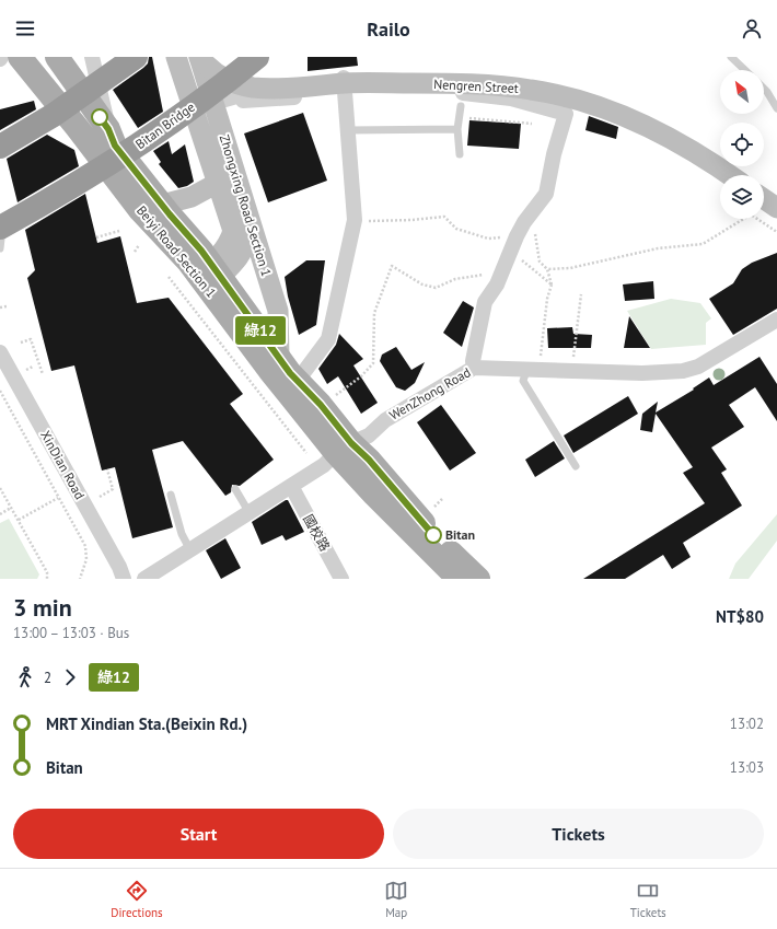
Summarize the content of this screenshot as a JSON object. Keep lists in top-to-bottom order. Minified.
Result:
{"streets":{"highway":["Bitan Bridge"],"main road":["Beiyi Road Section 1"],"street":["Nengren Street","Zhongxing Road Section 1","WenZhong Road","XinDian Road","國校路"]},"crossings":[["Nengren Street","Zhongxing Road Section 1"],["Zhongxing Road Section 1","Beiyi Road Section 1"],["Beiyi Road Section 1","WenZhong Road"],["WenZhong Road","國校路"]],"places":["Bitan"],"lines":["bus line 綠12"],"north":"top left","page":{"header":"Railo","on_map":"綠12","heading":["3 min","13:00 – 13:03 · Bus","NT$80"],"legs":["2","綠12"],"list":[{"name":"MRT Xindian Sta.(Beixin Rd.)","value":"13:02"},{"name":"Bitan","value":"13:03"}],"buttons":["Start","Tickets"],"tabs":["Directions","Map","Tickets"]}}
